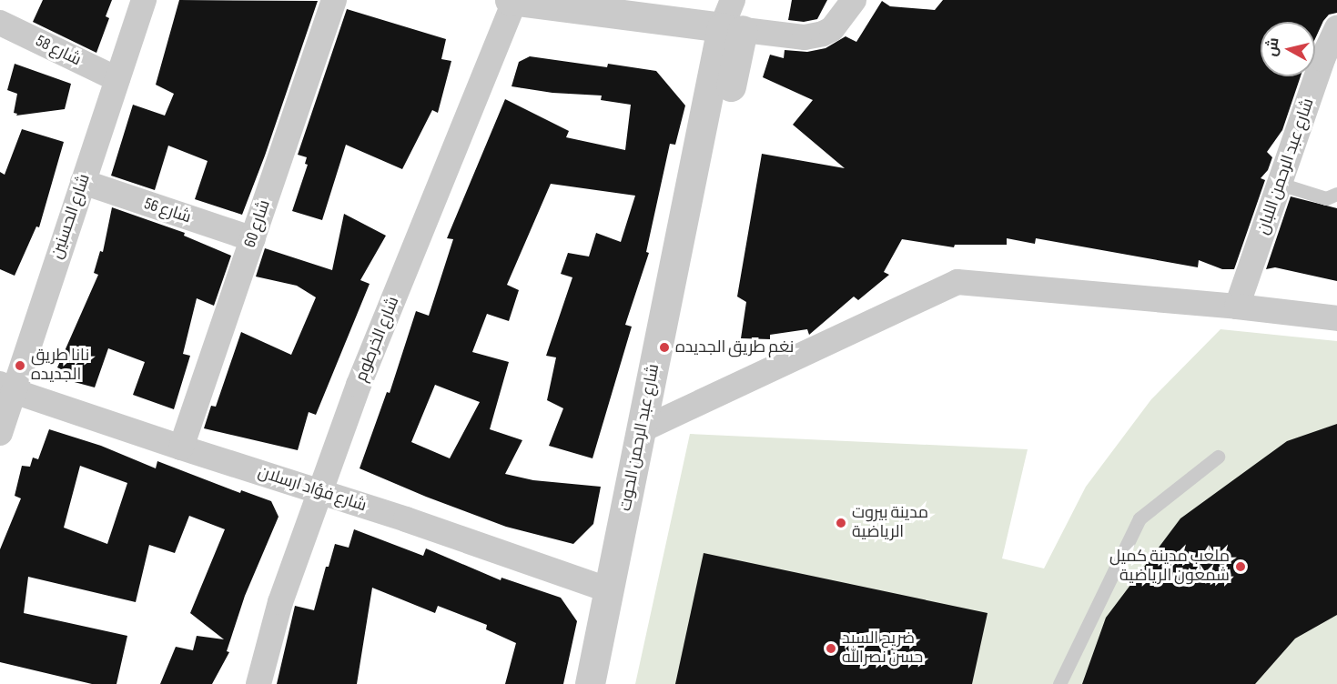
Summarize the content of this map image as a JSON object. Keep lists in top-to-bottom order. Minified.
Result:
{"streets":{"street":["شارع 58","شارع عبد الرحمن اللبان","شارع 56","شارع الحسنين","شارع 60","شارع الخرطوم","شارع عبد الرحمن الحوت","شارع فؤاد ارسلان"]},"crossings":[["شارع 58","شارع الحسنين"],["شارع 56","شارع الحسنين"],["شارع 56","شارع 60"],["شارع الحسنين","شارع فؤاد ارسلان"],["شارع 60","شارع فؤاد ارسلان"],["شارع الخرطوم","شارع فؤاد ارسلان"],["شارع عبد الرحمن الحوت","شارع فؤاد ارسلان"]],"places":["نغم طريق الجديده","نانا طريق الجديده","مدينة بيروت الرياضية","ملعب مدينة كميل شمعون الرياضية","ضريح السيد حسن نصرالله"],"north":"left"}
